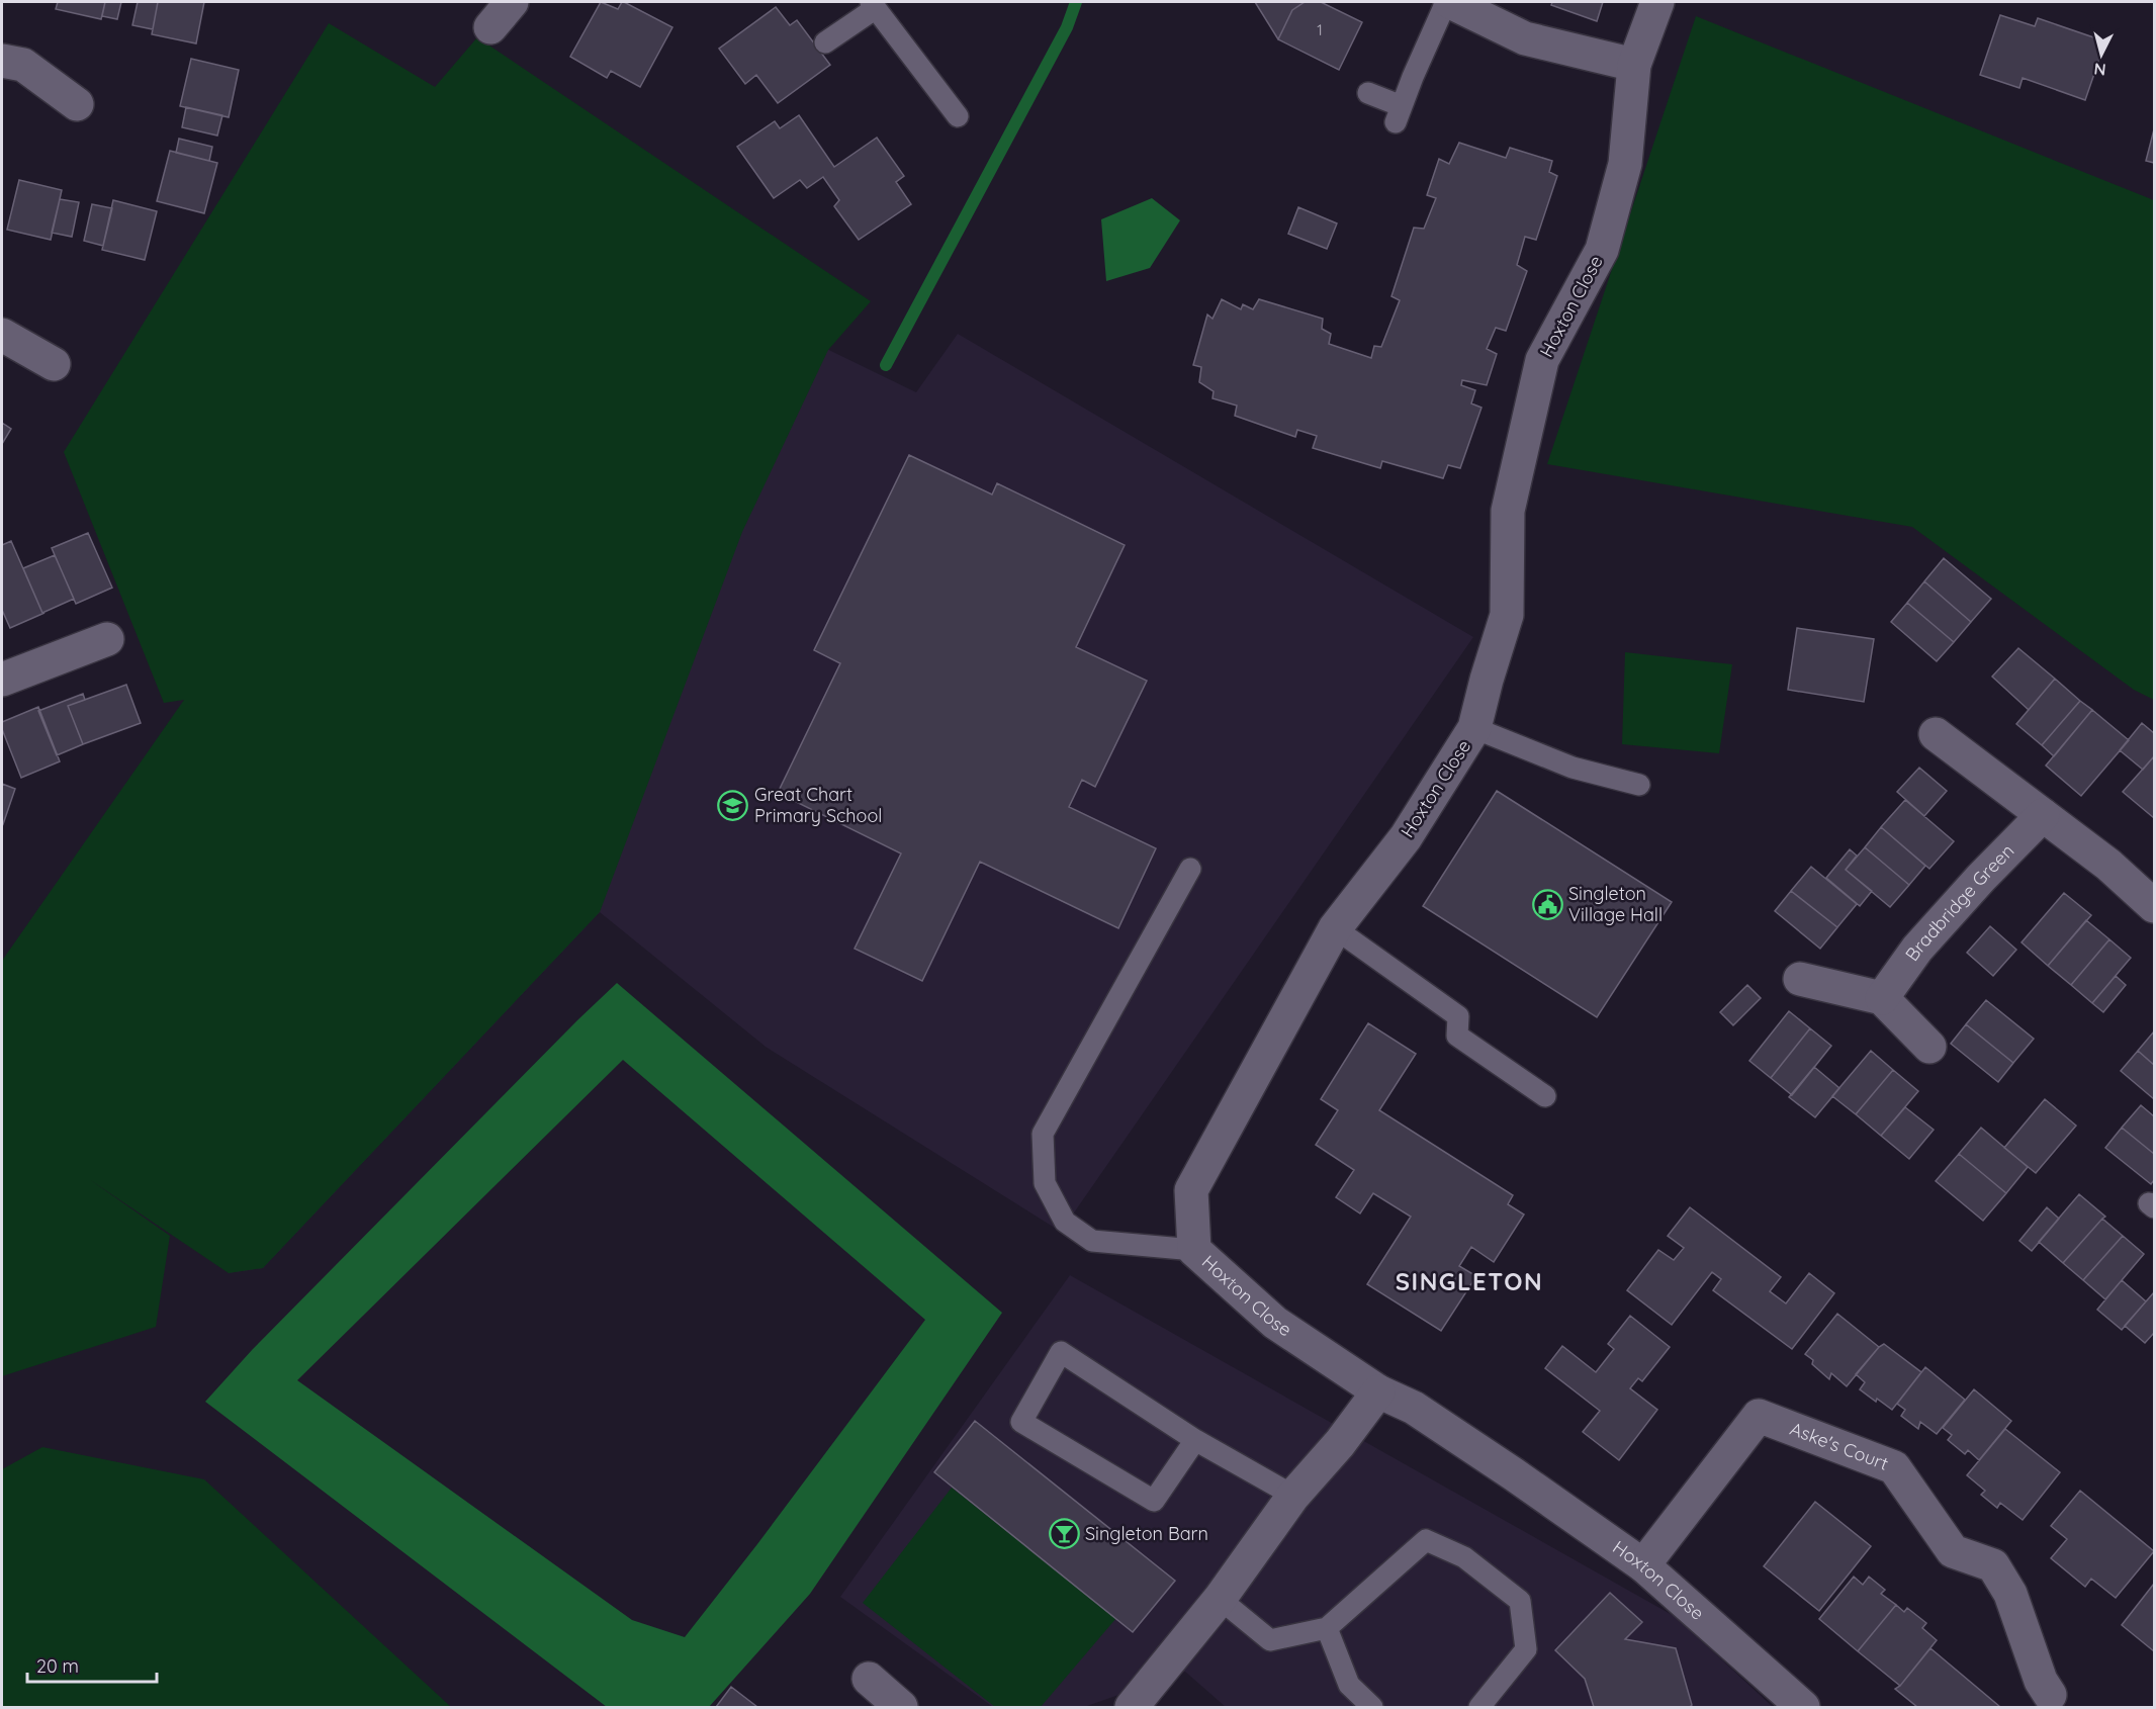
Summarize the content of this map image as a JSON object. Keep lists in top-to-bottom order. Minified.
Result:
{"streets":{"street":["Hoxton Close","Bradbridge Green","Aske's Court"]},"crossings":[["Hoxton Close","Aske's Court"]],"districts":["SINGLETON"],"places":{"school or university":["Great Chart Primary School"],"public building":["Singleton Village Hall"],"bar":["Singleton Barn"]},"house_numbers":["1"],"scale_bar":"20 m","north":"bottom"}
